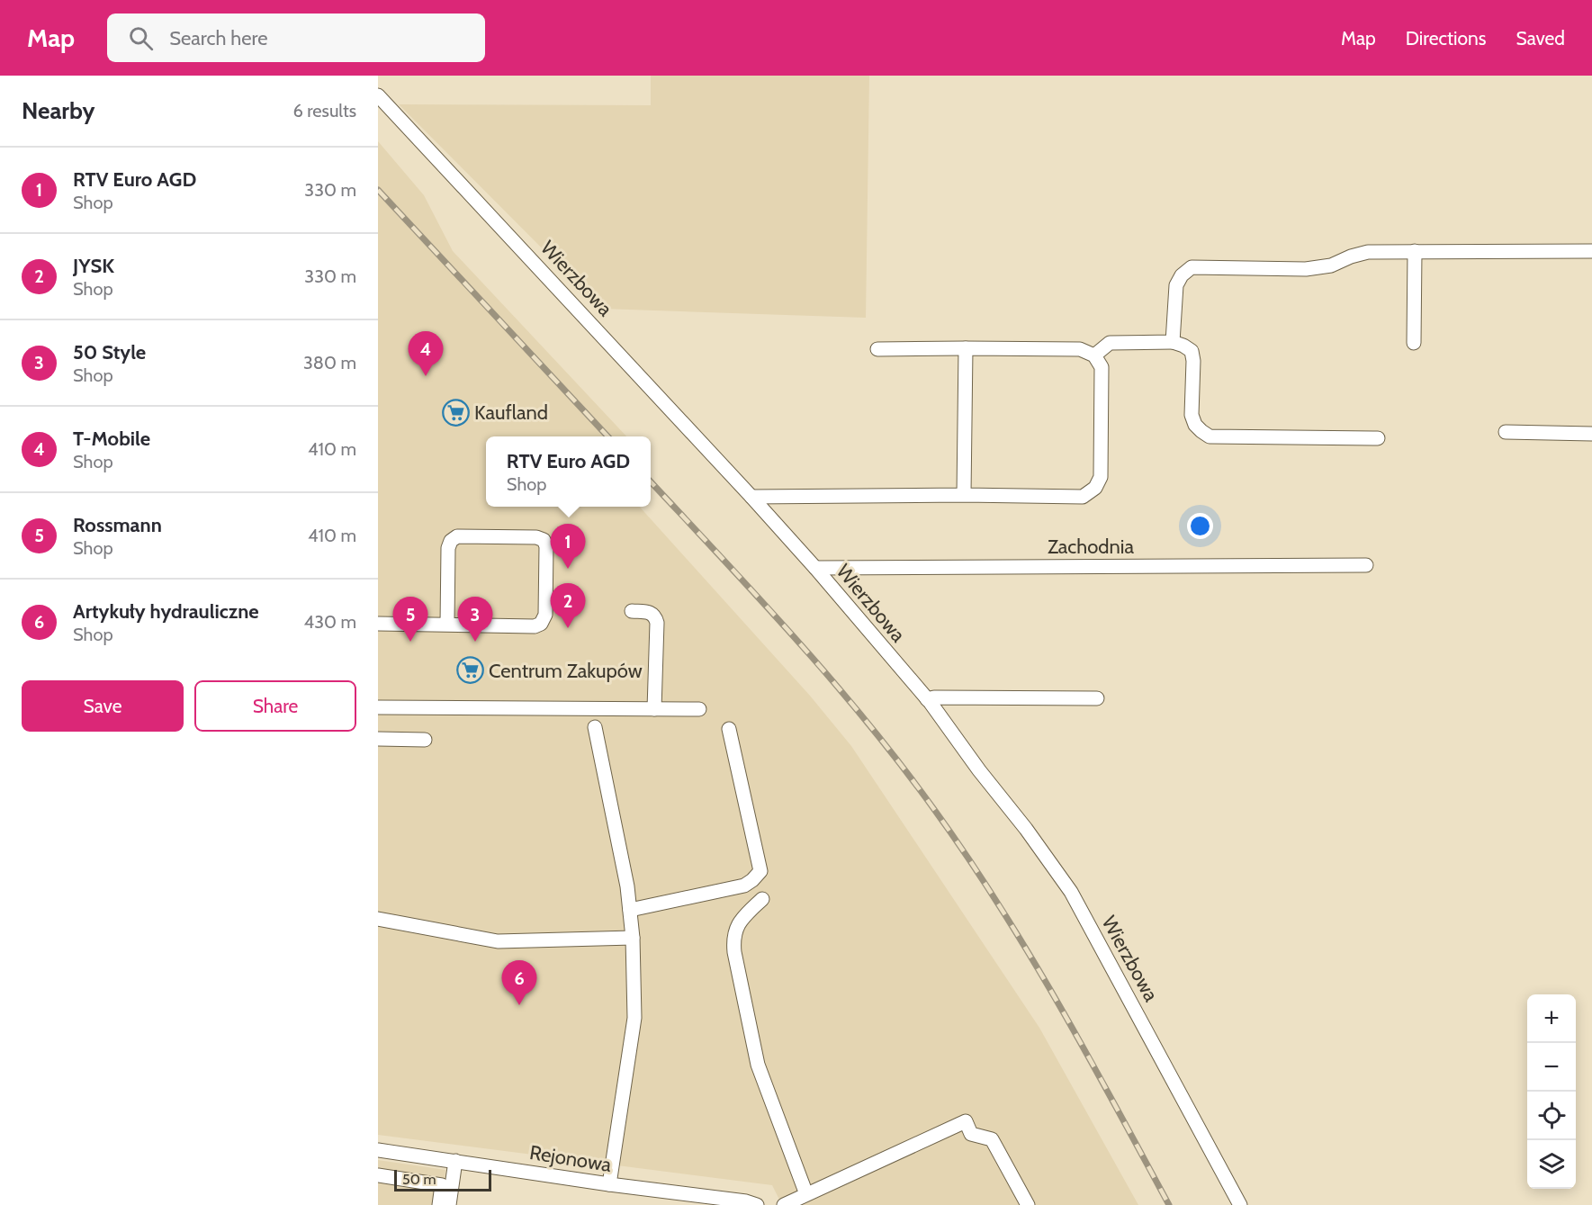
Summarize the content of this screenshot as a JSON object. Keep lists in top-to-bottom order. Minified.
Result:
{"streets":{"street":["Wierzbowa","Zachodnia","Rejonowa"]},"crossings":[["Wierzbowa","Zachodnia"]],"places":{"supermarket":["Kaufland","Centrum Zakupów"]},"scale_bar":"50 m","page":{"header":"Map","search":"Search here","nav":["Map","Directions","Saved"],"heading":["Nearby","6 results"],"list":[{"mark":"1","name":"RTV Euro AGD","note":"Shop","value":"330 m"},{"mark":"2","name":"JYSK","note":"Shop","value":"330 m"},{"mark":"3","name":"50 Style","note":"Shop","value":"380 m"},{"mark":"4","name":"T-Mobile","note":"Shop","value":"410 m"},{"mark":"5","name":"Rossmann","note":"Shop","value":"410 m"},{"mark":"6","name":"Artykuły hydrauliczne","note":"Shop","value":"430 m"}],"pins":["4","1","2","3","5","6"],"popup":["RTV Euro AGD","Shop"],"buttons":["Save","Share"],"map_buttons":["+","−"],"scale":"50 m"}}
